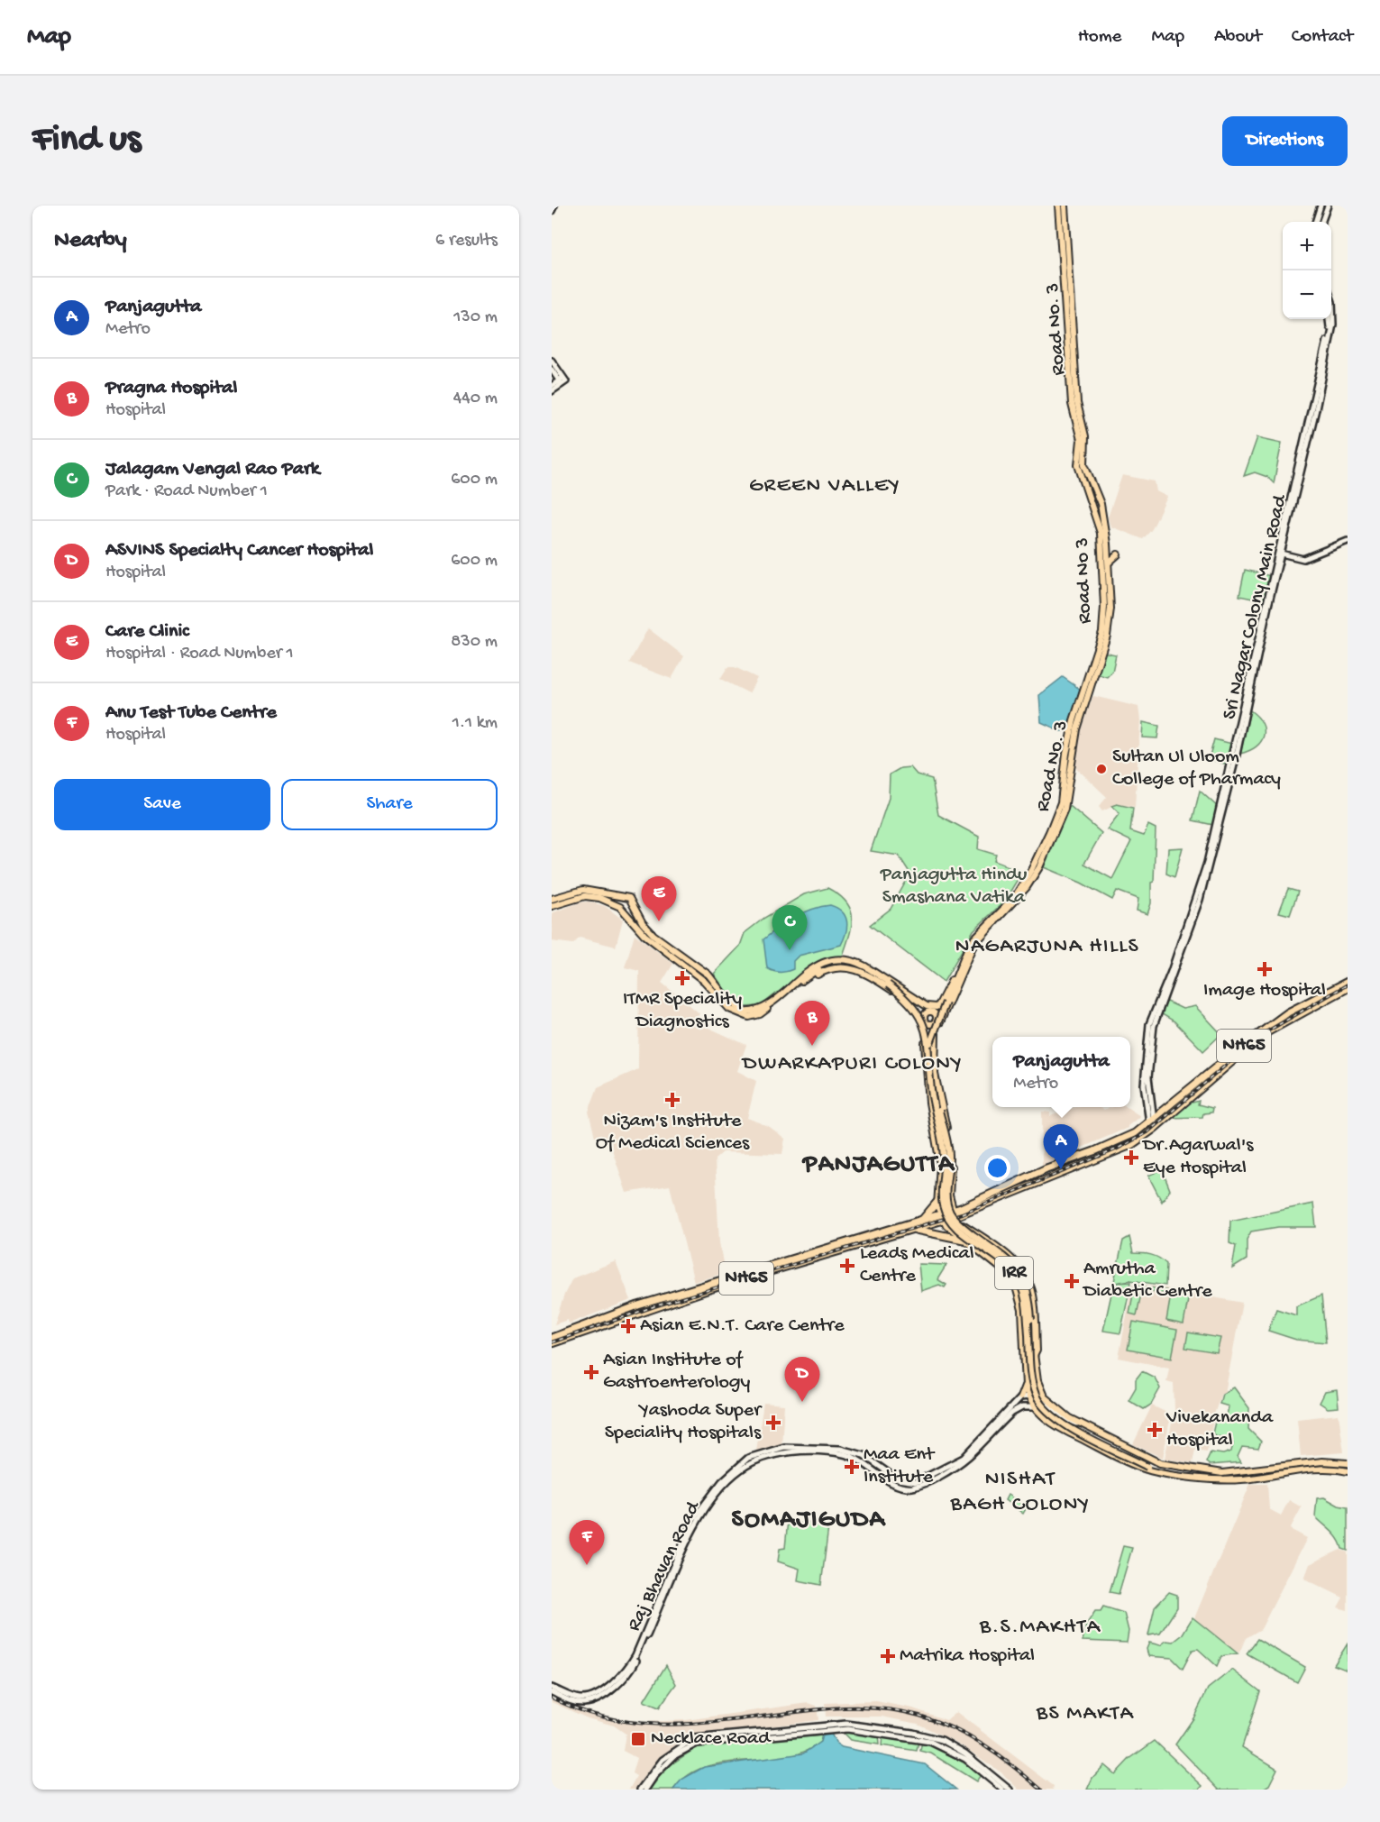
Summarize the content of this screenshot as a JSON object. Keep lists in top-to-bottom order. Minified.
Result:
{"streets":{"highway":["NH65"],"main road":["Road No. 3","Road No 3","Sri Nagar Colony Main Road","IRR","Raj Bhavan Road"]},"crossings":[["Road No. 3","Road No 3"],["Road No. 3","IRR"],["Sri Nagar Colony Main Road","NH65"],["NH65","IRR"],["IRR","Raj Bhavan Road"]],"districts":["GREEN VALLEY","NAGARJUNA HILLS","DWARKAPURI COLONY","PANJAGUTTA","NISHAT BAGH COLONY","SOMAJIGUDA","B.S.MAKHTA","BS MAKTA"],"parks":["Panjagutta Hindu Smashana Vatika"],"places":{"other":["Sultan Ul Uloom College of Pharmacy"],"health":["Image Hospital","ITMR Speciality Diagnostics","Nizam's Institute Of Medical Sciences","Dr.Agarwal's Eye Hospital","Leads Medical Centre","Amrutha Diabetic Centre","Asian E.N.T. Care Centre","Asian Institute of Gastroenterology","Yashoda Super Speciality Hospitals","Vivekananda Hospital","Maa Ent Institute","Matrika Hospital"],"transit":["Necklace Road"]},"page":{"header":"Map","nav":["Home","Map","About","Contact"],"buttons":["Directions",["Save","Share"]],"title":"Find us","heading":["Nearby","6 results"],"map_buttons":["+","−"],"list":[{"mark":"A","name":"Panjagutta","note":"Metro","value":"130 m"},{"mark":"B","name":"Pragna Hospital","note":"Hospital","value":"440 m"},{"mark":"C","name":"Jalagam Vengal Rao Park","note":"Park · Road Number 1","value":"600 m"},{"mark":"D","name":"ASVINS Specialty Cancer Hospital","note":"Hospital","value":"600 m"},{"mark":"E","name":"Care Clinic","note":"Hospital · Road Number 1","value":"830 m"},{"mark":"F","name":"Anu Test Tube Centre","note":"Hospital","value":"1.1 km"}],"pins":["E","C","B","A","D","F"],"popup":["Panjagutta","Metro"]}}
